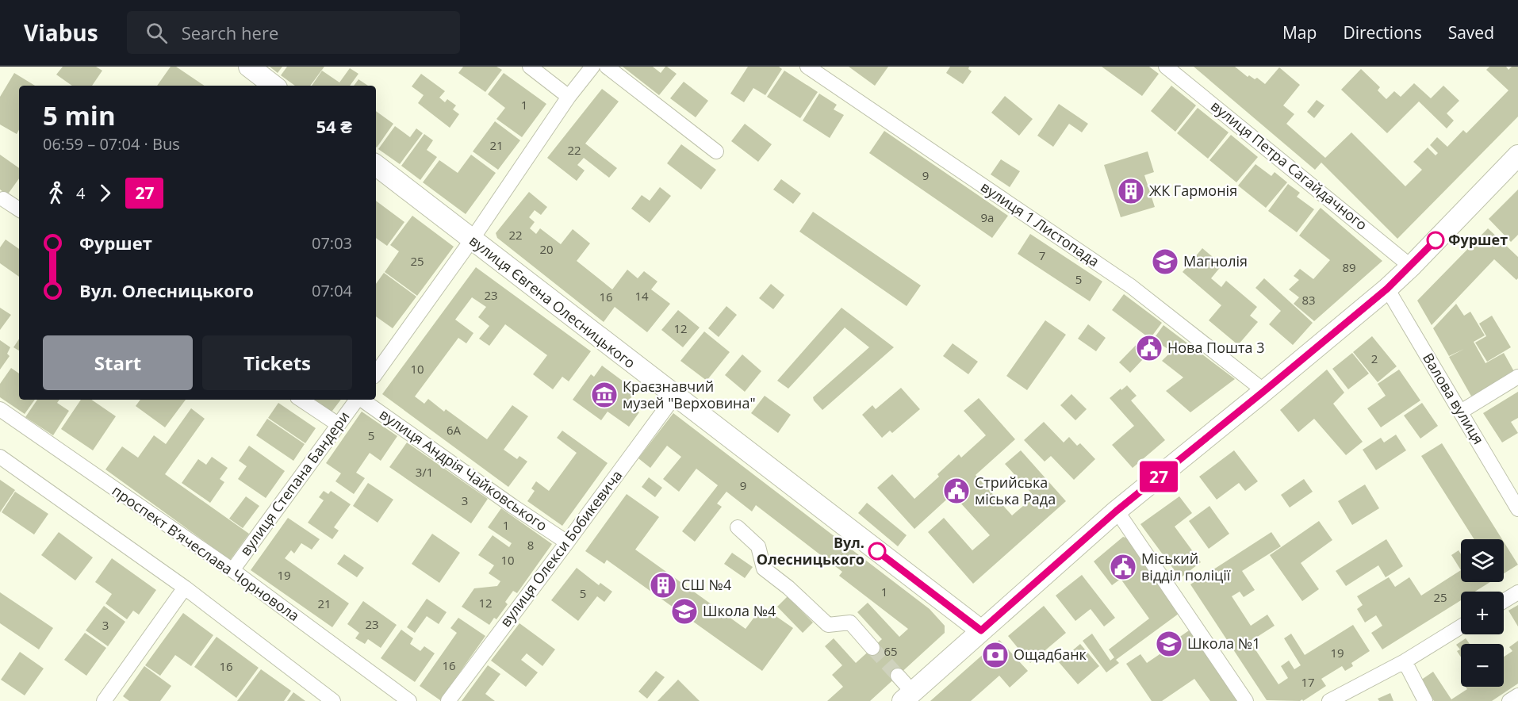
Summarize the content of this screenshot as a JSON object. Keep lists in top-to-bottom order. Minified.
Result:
{"streets":{"main road":["вулиця Євгена Олесницького"],"street":["вулиця Петра Сагайдачного","вулиця 1 Листопада","Валова вулиця","вулиця Андрія Чайковського","вулиця Степана Бандери","вулиця Олекси Бобикевича","проспект Вʼячеслава Чорновола"]},"crossings":[["вулиця Євгена Олесницького","вулиця Олекси Бобикевича"],["вулиця Андрія Чайковського","вулиця Олекси Бобикевича"],["вулиця Степана Бандери","проспект Вʼячеслава Чорновола"]],"places":{"building":["ЖК Гармонія","СШ №4"],"other":["Фуршет","Вул. Олесницького"],"school or university":["Магнолія","Школа №4","Школа №1"],"public building":["Нова Пошта 3","Стрийська міська Рада","Міський відділ поліції"],"museum":["Краєзнавчий музей \"Верховина\""],"bank":["Ощадбанк"]},"lines":["bus line 27"],"house_numbers":["1","21","22","9","9а","22","20","7","25","89","5","23","14","16","83","12","2","10","6А","5","3/1","9","3","1","8","10","19","1","5","25","12","21","23","3","65","19","16","16","17"],"page":{"header":"Viabus","search":"Search here","nav":["Map","Directions","Saved"],"on_map":"27","heading":["5 min","06:59 – 07:04 · Bus","54 ₴"],"legs":["4","27"],"list":[{"name":"Фуршет","value":"07:03"},{"name":"Вул. Олесницького","value":"07:04"}],"buttons":["Start","Tickets"],"map_buttons":["+","−"]}}
